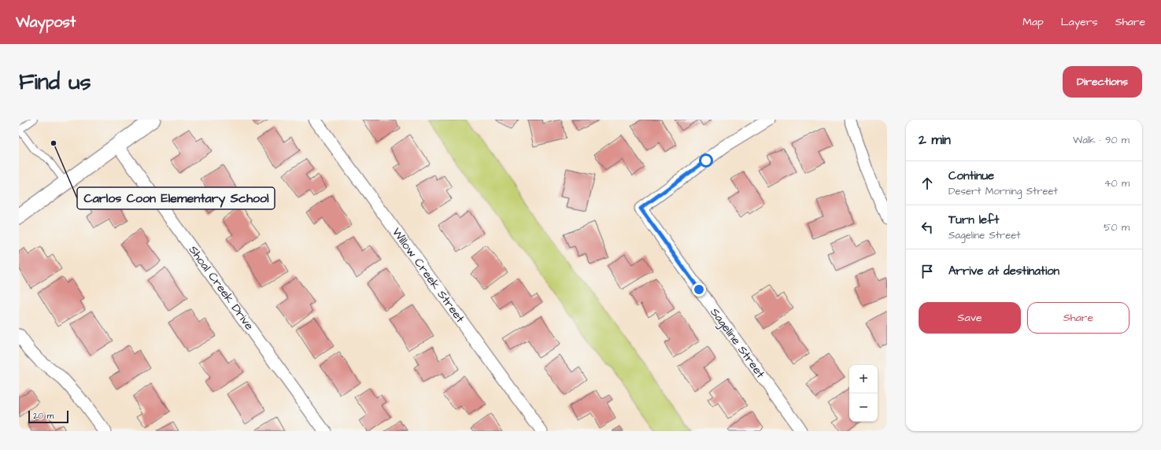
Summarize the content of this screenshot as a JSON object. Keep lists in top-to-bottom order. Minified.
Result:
{"streets":{"street":["Willow Creek Street","Shoal Creek Drive","Sageline Street"]},"places":["Carlos Coon Elementary School"],"scale_bar":"20 m","page":{"header":"Waypost","nav":["Map","Layers","Share"],"buttons":["Directions",["Save","Share"]],"title":"Find us","heading":["2 min","Walk · 90 m"],"list":[["Continue","Desert Morning Street","40 m"],["Turn left","Sageline Street","50 m"],"Arrive at destination"],"map_buttons":["+","−"],"scale":"20 m"}}
